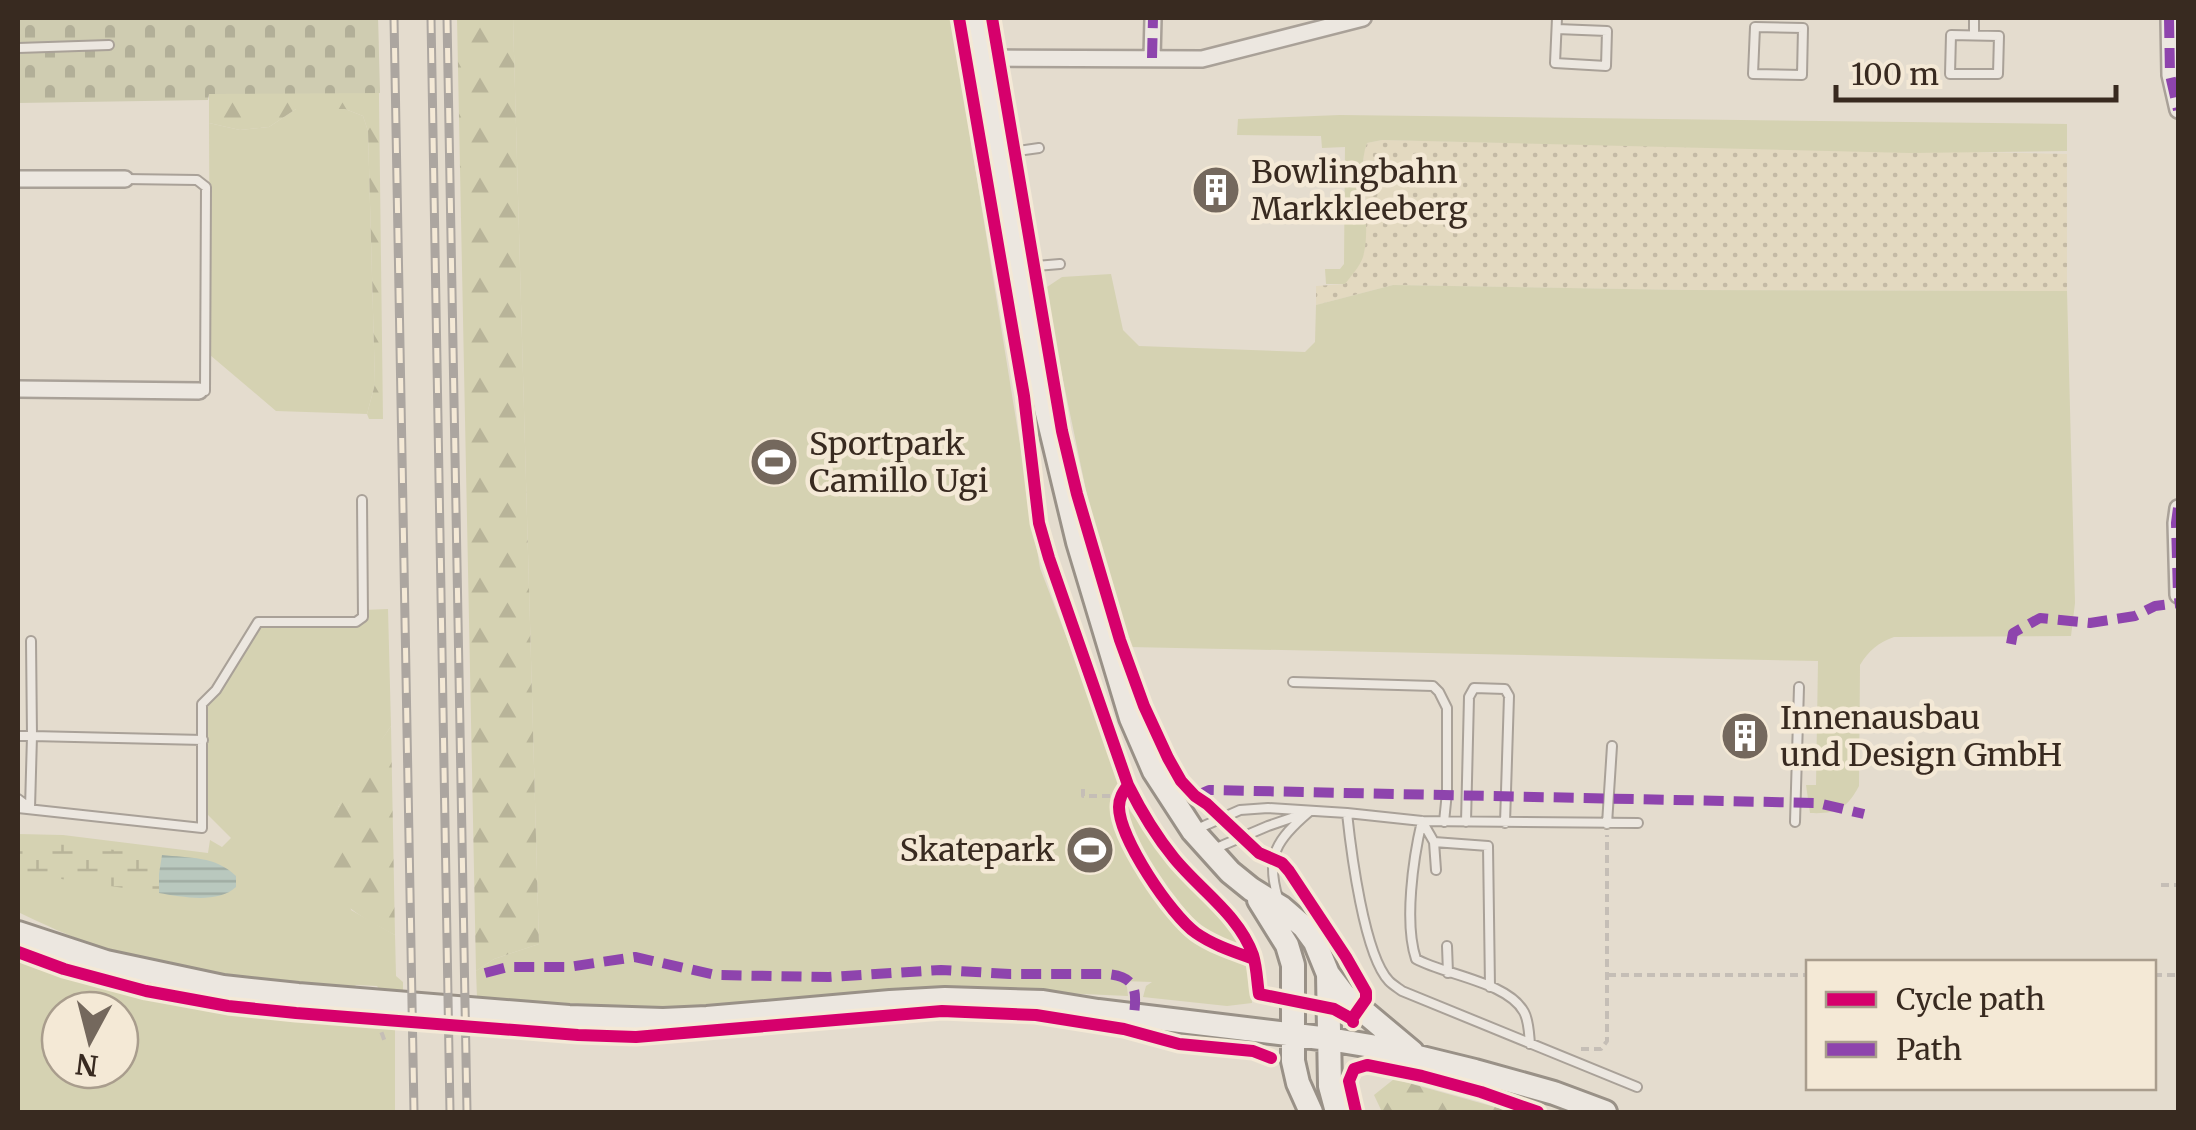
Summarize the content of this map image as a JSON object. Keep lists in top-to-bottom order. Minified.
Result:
{"places":{"building":["Bowlingbahn Markkleeberg","Innenausbau und Design GmbH"],"sports":["Sportpark Camillo Ugi","Skatepark"]},"legend":["Cycle path","Path"],"scale_bar":"100 m","north":"bottom"}
